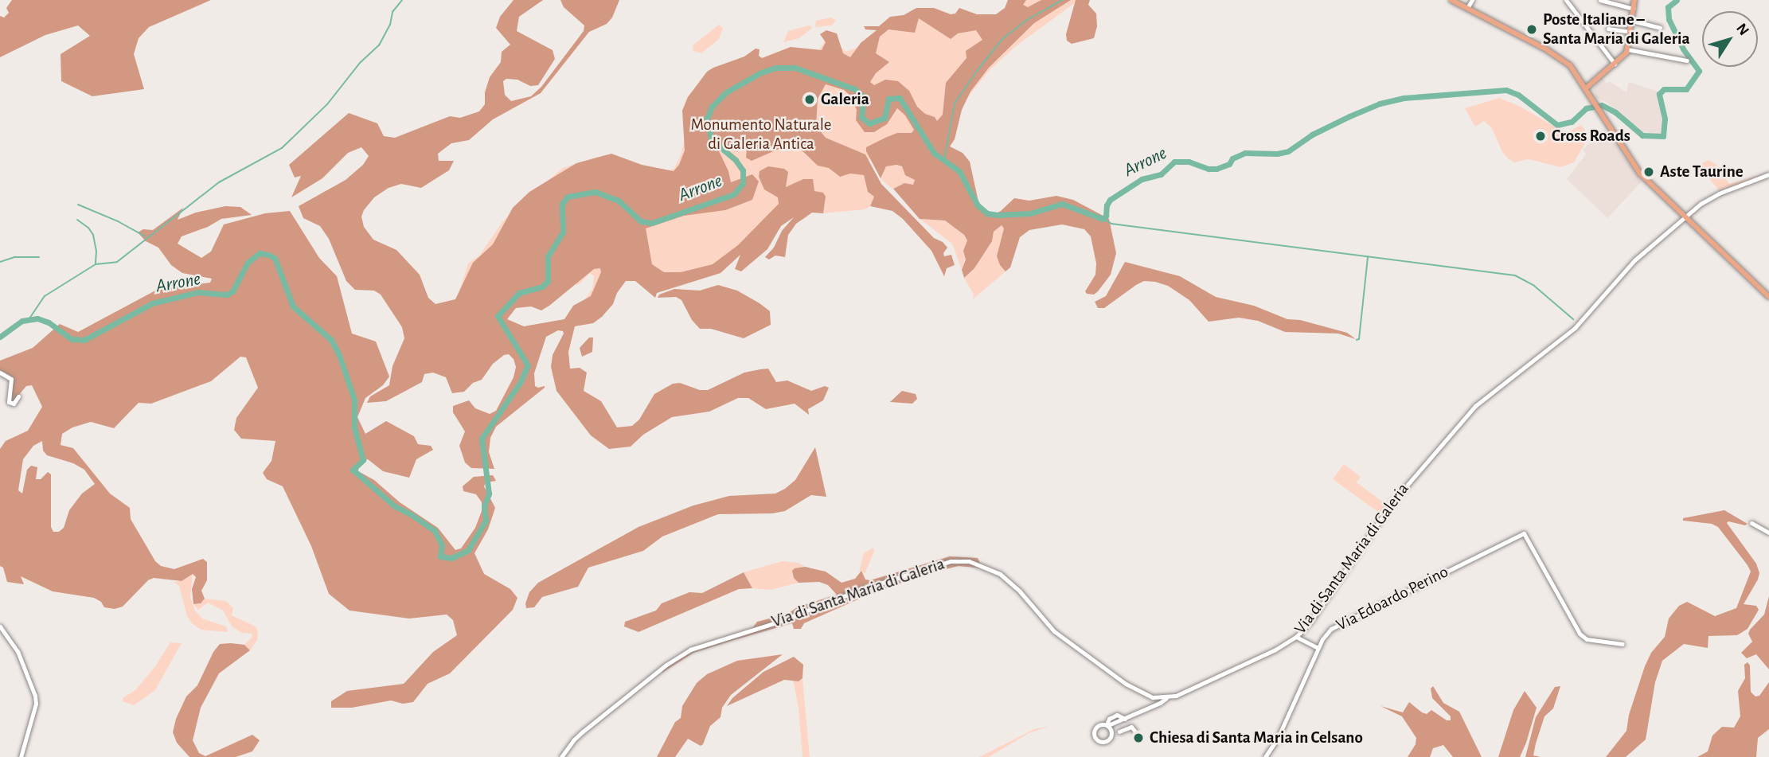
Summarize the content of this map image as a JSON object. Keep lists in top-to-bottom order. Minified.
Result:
{"streets":{"street":["Via di Santa Maria di Galeria","Via Edoardo Perino"]},"water":["Arrone"],"parks":["Monumento Naturale di Galeria Antica"],"places":["Poste Italiane – Santa Maria di Galeria","Galeria","Cross Roads","Aste Taurine","Chiesa di Santa Maria in Celsano"],"north":"top right"}
